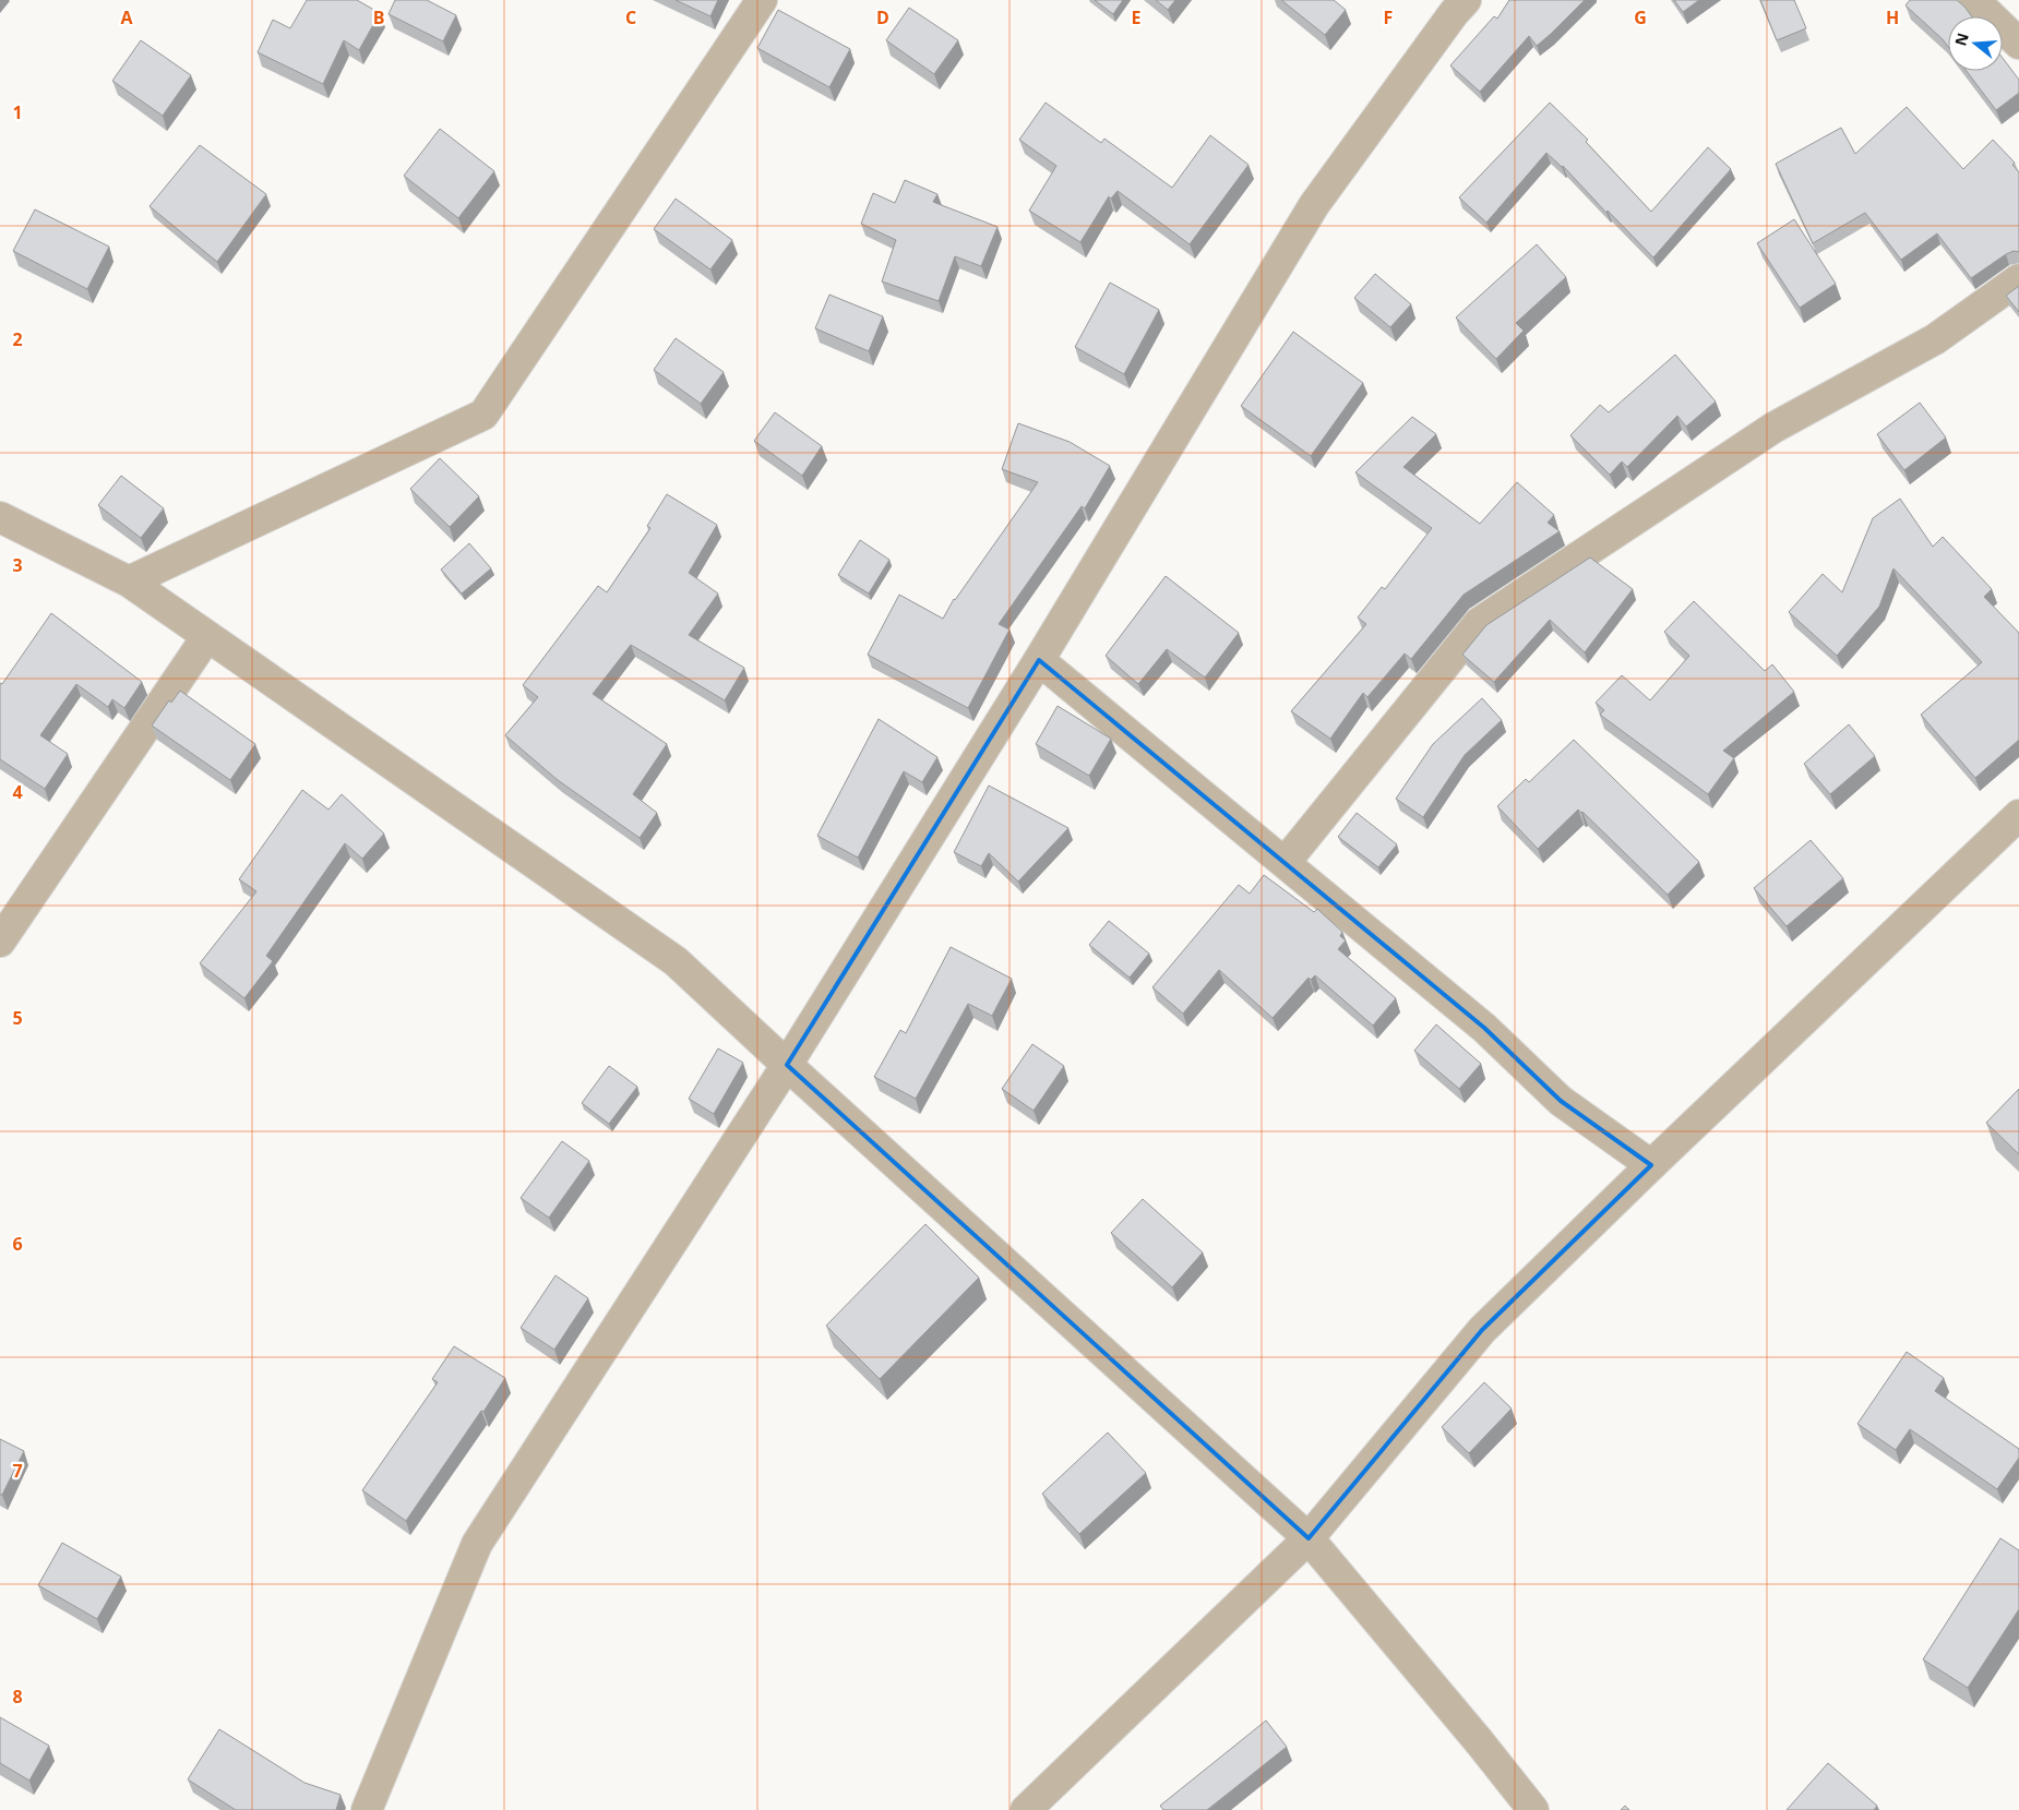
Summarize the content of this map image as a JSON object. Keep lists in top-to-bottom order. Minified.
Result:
{"north":"left","grid":{"columns":["A","B","C","D","E","F","G","H"],"rows":["1","2","3","4","5","6","7","8"]}}
